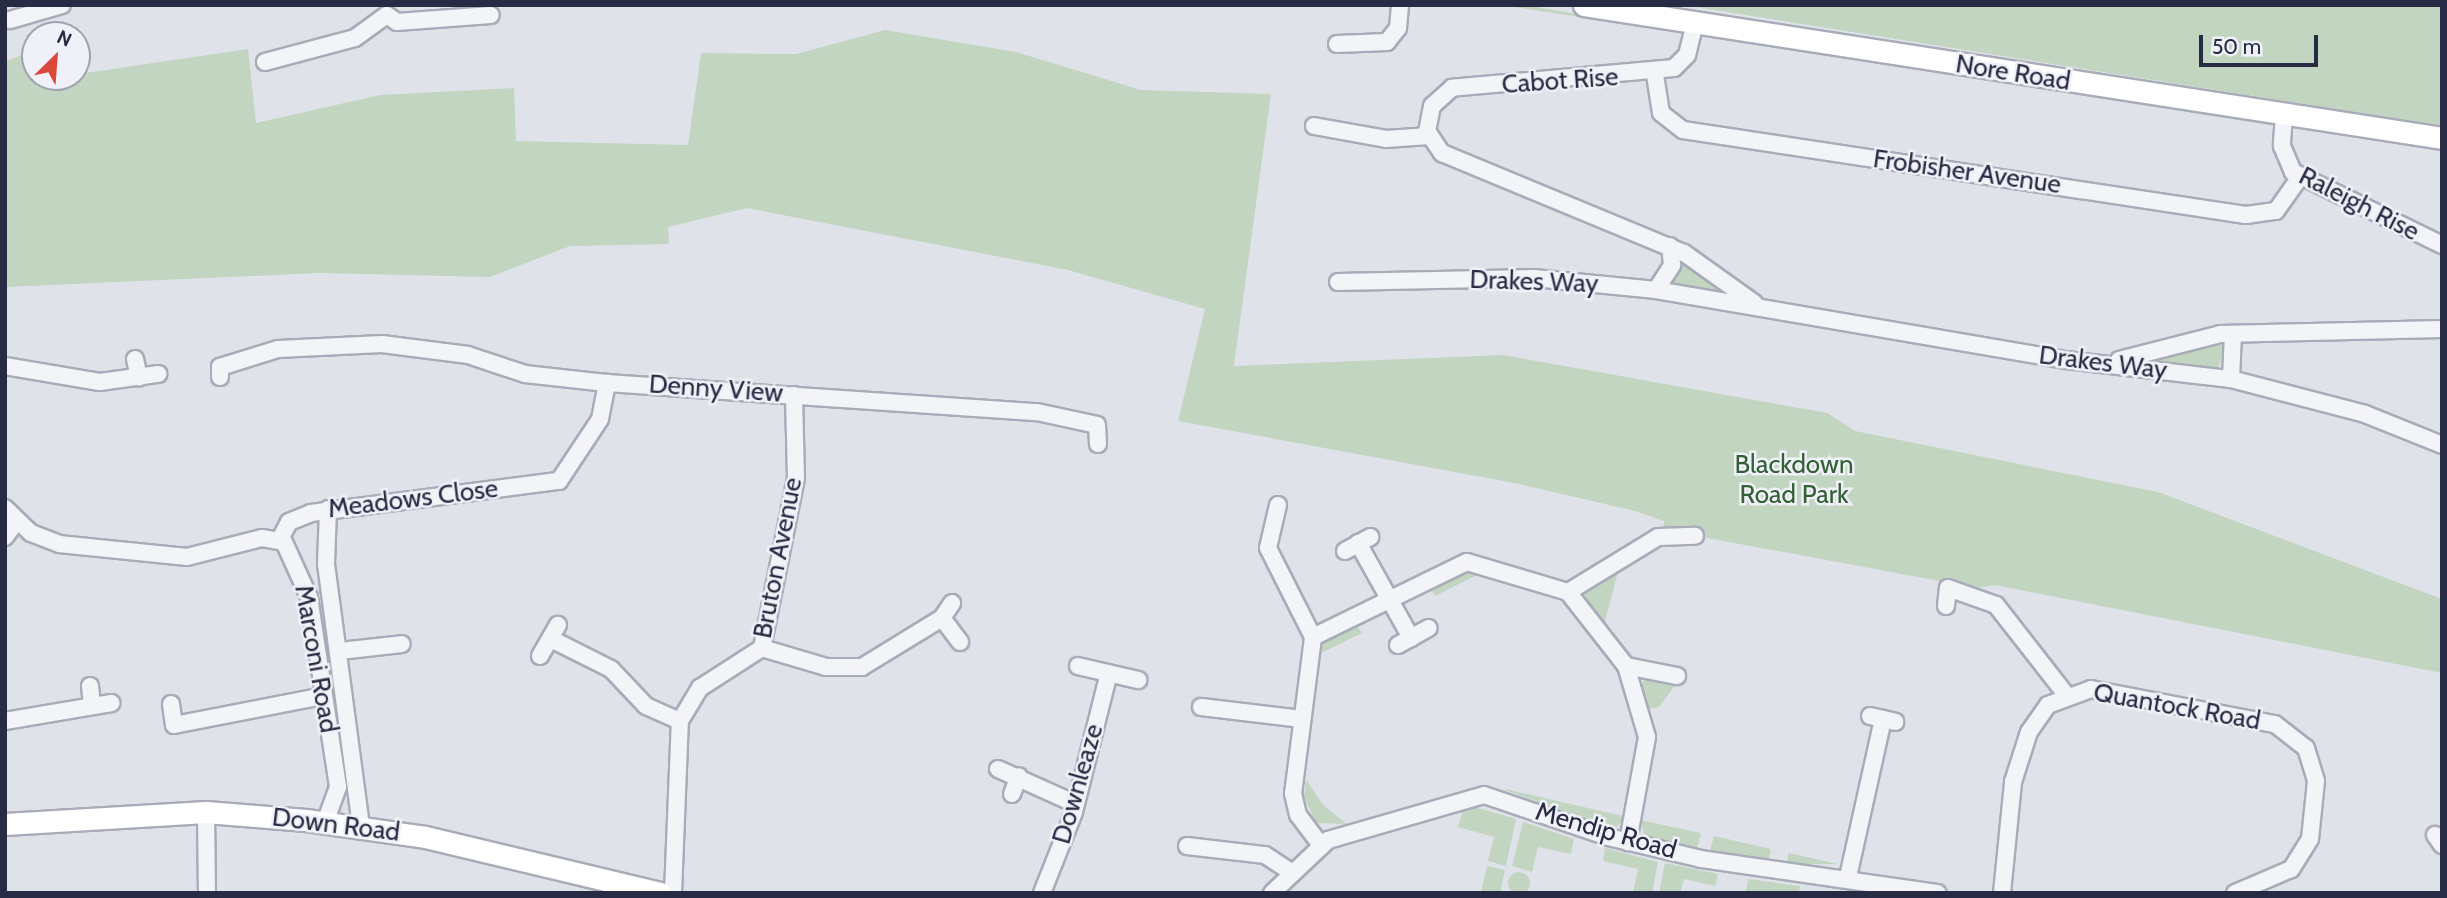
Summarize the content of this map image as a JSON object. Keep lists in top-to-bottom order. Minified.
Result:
{"streets":{"street":["Nore Road","Cabot Rise","Frobisher Avenue","Raleigh Rise","Drakes Way","Denny View","Meadows Close","Bruton Avenue","Marconi Road","Quantock Road","Downleaze","Down Road","Mendip Road"]},"crossings":[["Nore Road","Cabot Rise"],["Nore Road","Raleigh Rise"],["Cabot Rise","Frobisher Avenue"],["Frobisher Avenue","Raleigh Rise"],["Denny View","Meadows Close"],["Denny View","Bruton Avenue"],["Meadows Close","Marconi Road"],["Marconi Road","Down Road"]],"parks":["Blackdown Road Park"],"scale_bar":"50 m","north":"top right"}
